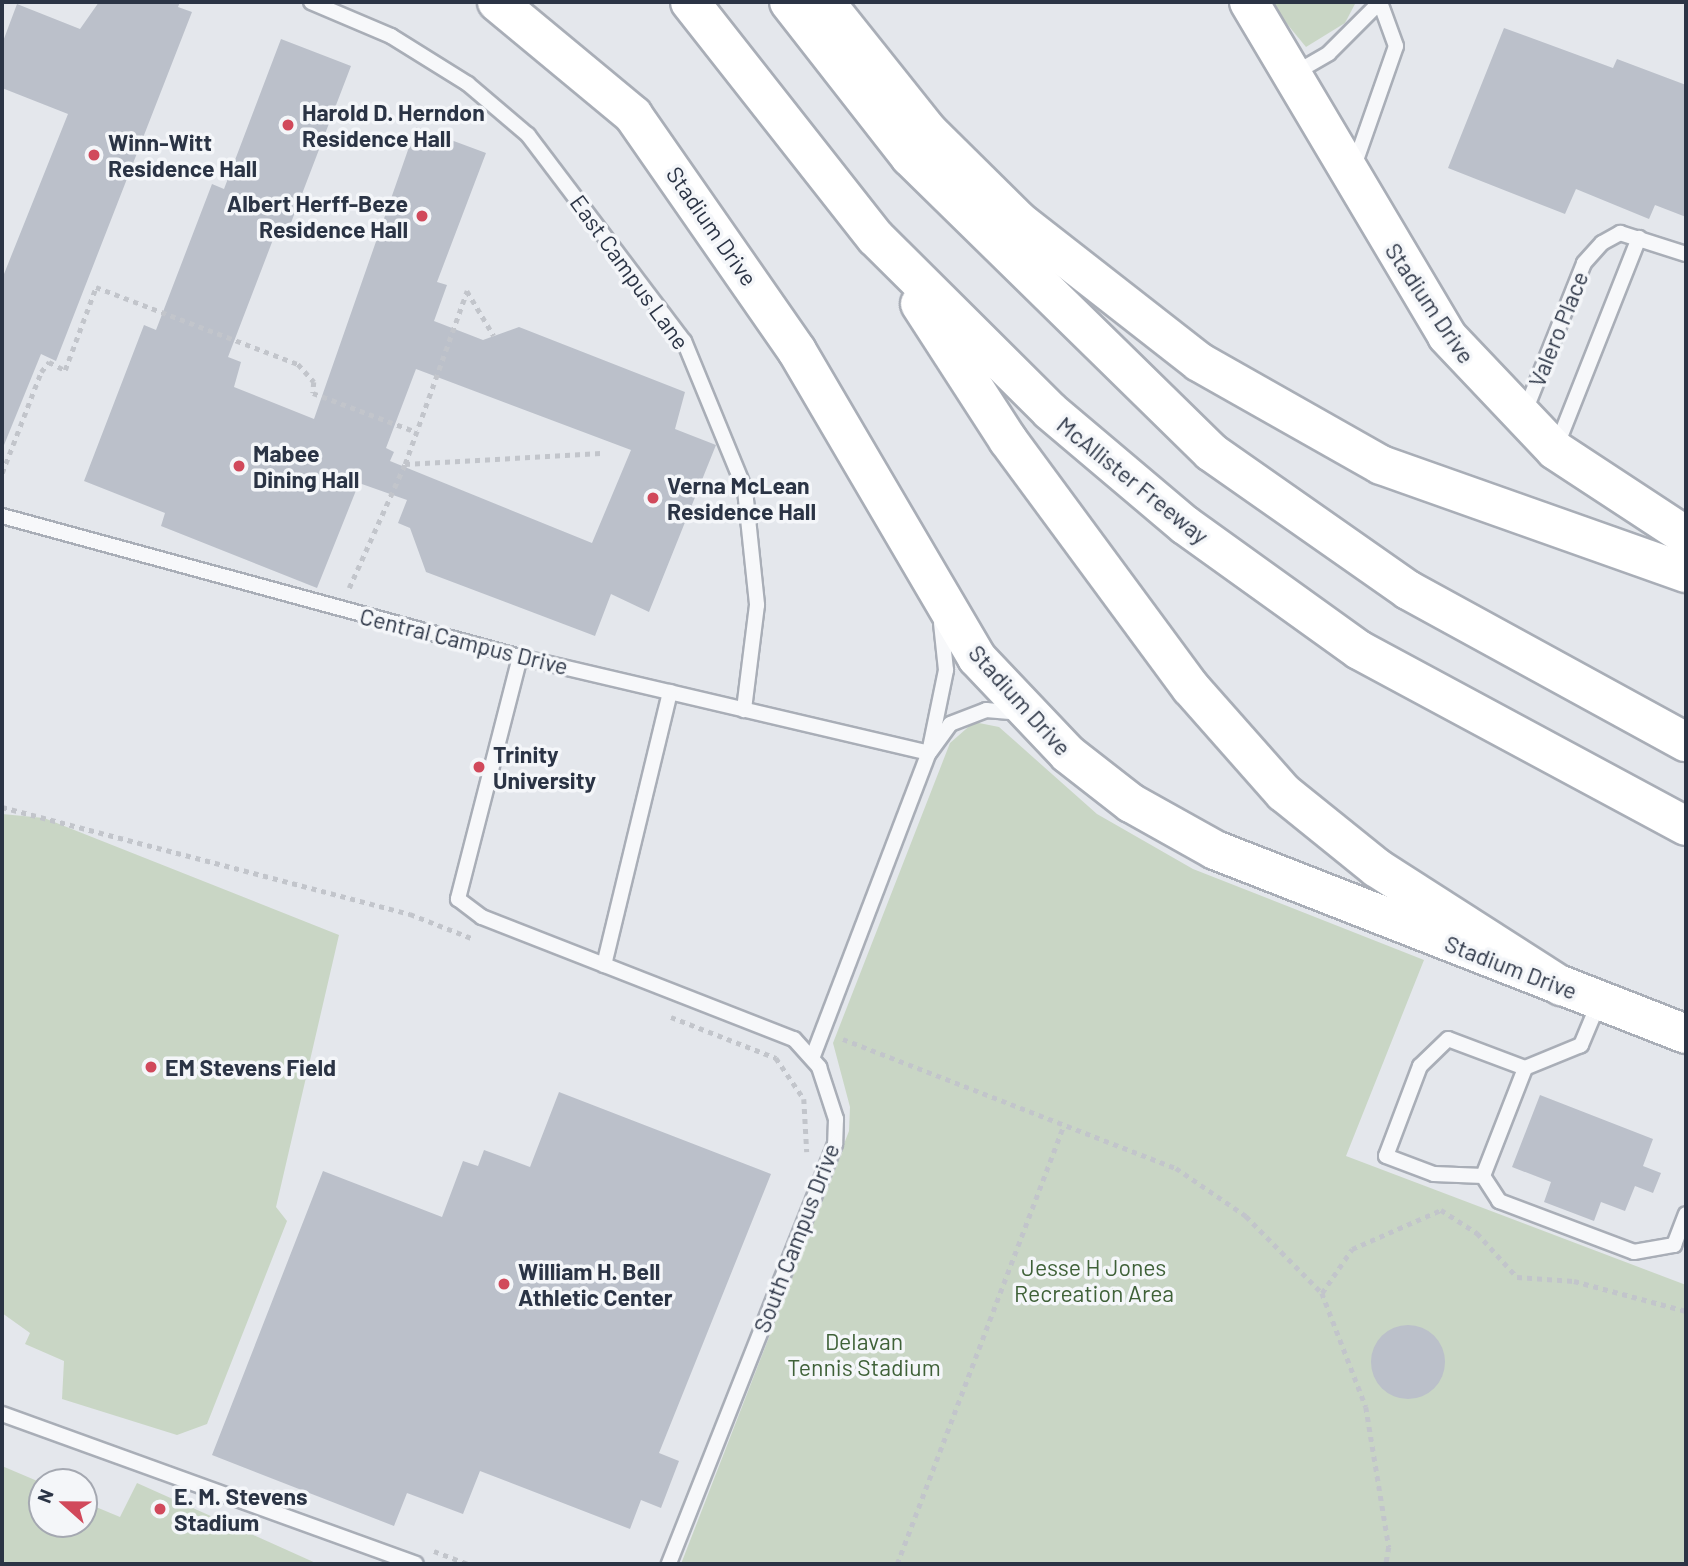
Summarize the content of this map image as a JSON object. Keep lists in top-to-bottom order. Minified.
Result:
{"streets":{"main road":["Stadium Drive","McAllister Freeway"],"lane":["East Campus Lane","Valero Place","Central Campus Drive","South Campus Drive"]},"crossings":[["Stadium Drive","Valero Place"],["East Campus Lane","Central Campus Drive"]],"parks":["Jesse H Jones Recreation Area","Delavan Tennis Stadium"],"places":["Harold D. Herndon Residence Hall","Winn-Witt Residence Hall","Albert Herff-Beze Residence Hall","Mabee Dining Hall","Verna McLean Residence Hall","Trinity University","EM Stevens Field","William H. Bell Athletic Center","E. M. Stevens Stadium"],"north":"left"}
